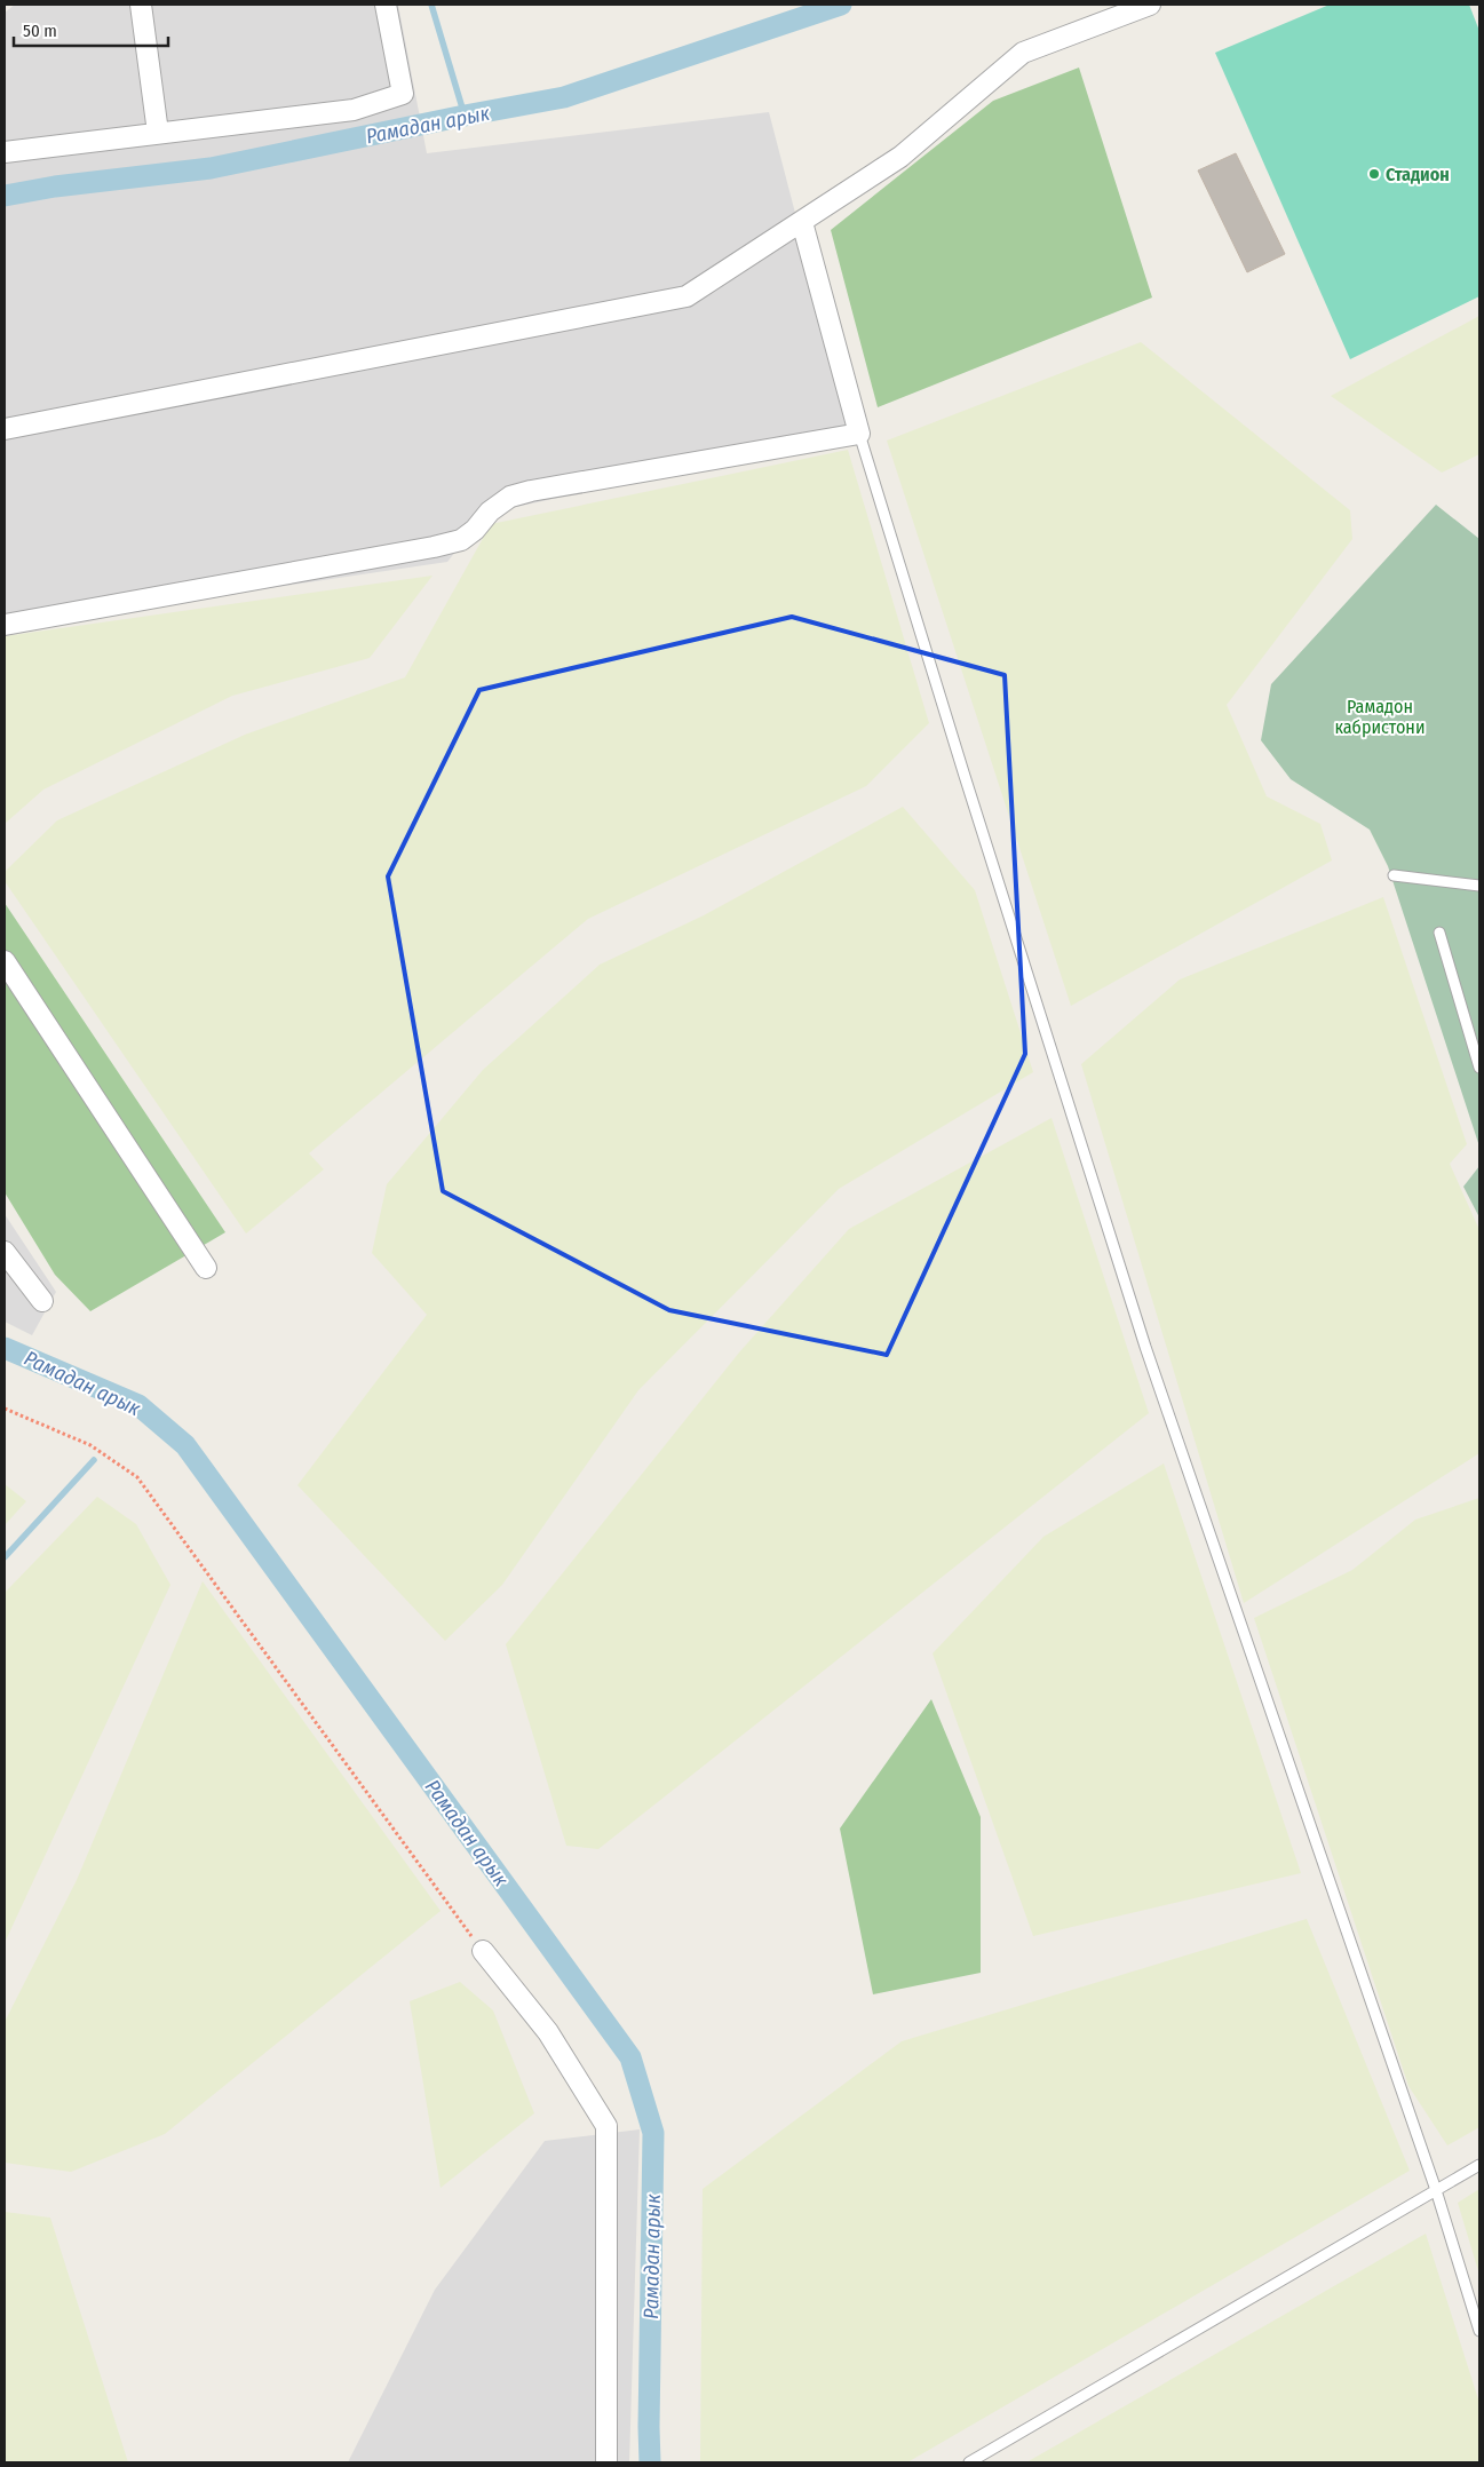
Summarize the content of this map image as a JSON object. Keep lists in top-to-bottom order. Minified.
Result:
{"water":["Рамадан арык"],"parks":["Рамадон кабристони"],"places":["Стадион"],"scale_bar":"50 m"}
